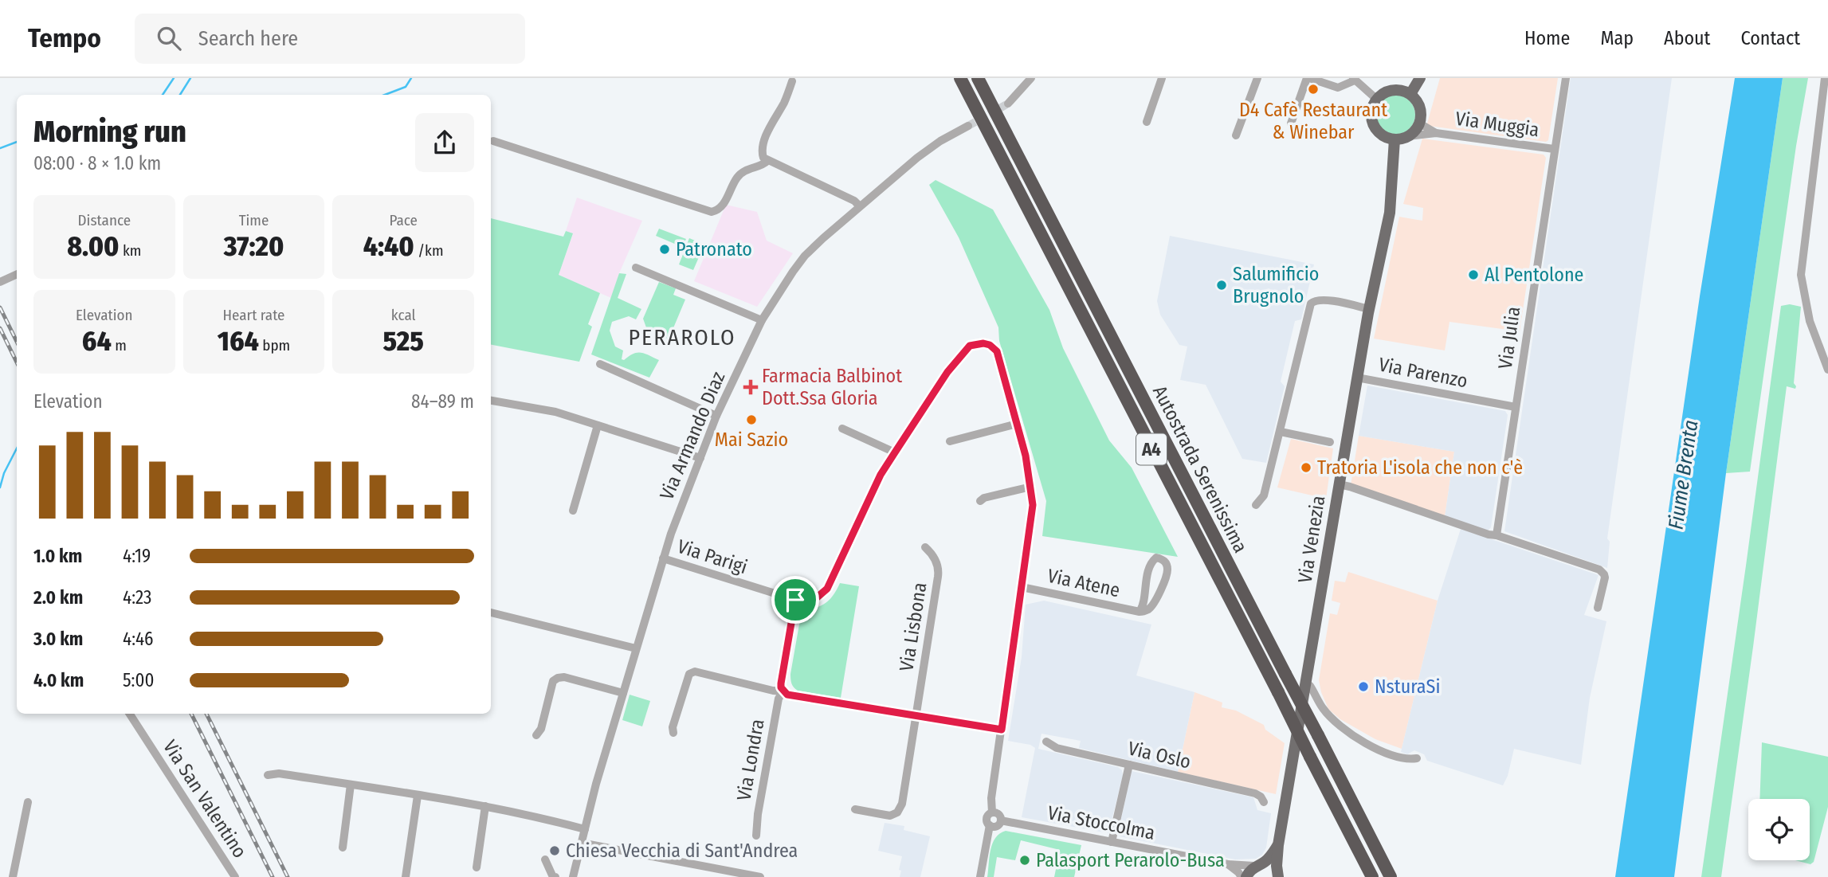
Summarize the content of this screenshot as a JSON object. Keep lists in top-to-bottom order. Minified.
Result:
{"streets":{"highway":["A4","Autostrada Serenissima"],"main road":["Via Venezia"],"street":["Via Muggia","Via Julia","Via Parenzo","Via Armando Diaz","Via Parigi","Via Atene","Via Lisbona","Via Oslo","Via Londra","Via San Valentino","Via Stoccolma"]},"crossings":[["Via Muggia","Via Julia"],["Via Muggia","Via Venezia"],["Via Julia","Via Parenzo"],["Via Parenzo","Via Venezia"],["Via Armando Diaz","Via Parigi"],["Via Parigi","Via Londra"],["Via Atene","Via Stoccolma"]],"districts":["PERAROLO"],"water":["Fiume Brenta"],"places":{"other":["D4 Cafè Restaurant & Winebar","Patronato","Al Pentolone","Salumificio Brugnolo","Mai Sazio","Tratoria L'isola che non c'è","NsturaSi","Chiesa Vecchia di Sant'Andrea","Palasport Perarolo-Busa"],"health":["Farmacia Balbinot Dott.Ssa Gloria"]},"page":{"header":"Tempo","search":"Search here","nav":["Home","Map","About","Contact"],"heading":["Morning run","08:00 · 8 × 1.0 km"],"stats":[["Distance","8.00 km"],["Time","37:20"],["Pace","4:40 /km"],["Elevation","64 m"],["Heart rate","164 bpm"],["kcal","525"]],"chart":["Elevation","84–89 m"],"list":[{"name":"1.0 km","note":"4:19"},{"name":"2.0 km","note":"4:23"},{"name":"3.0 km","note":"4:46"},{"name":"4.0 km","note":"5:00"}]}}
